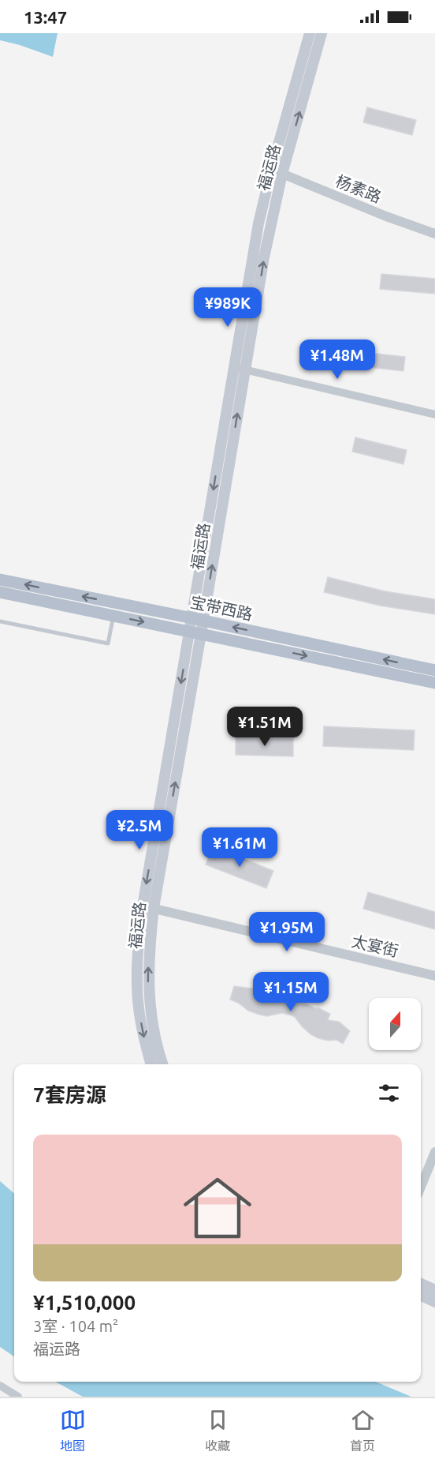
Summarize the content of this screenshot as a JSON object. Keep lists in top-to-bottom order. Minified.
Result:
{"streets":{"main road":["福运路","宝带西路"],"street":["杨素路","太宴街"]},"crossings":[["福运路","杨素路"],["福运路","宝带西路"],["福运路","太宴街"]],"north":"top","page":{"status":"13:47","price":["¥989K","¥1.48M","¥1.51M","¥2.5M","¥1.61M","¥1.95M","¥1.15M"],"heading":"7套房源","list":[{"name":"¥1,510,000","note":"3室 · 104 m² · 福运路"}],"tabs":["地图","收藏","首页"]}}
